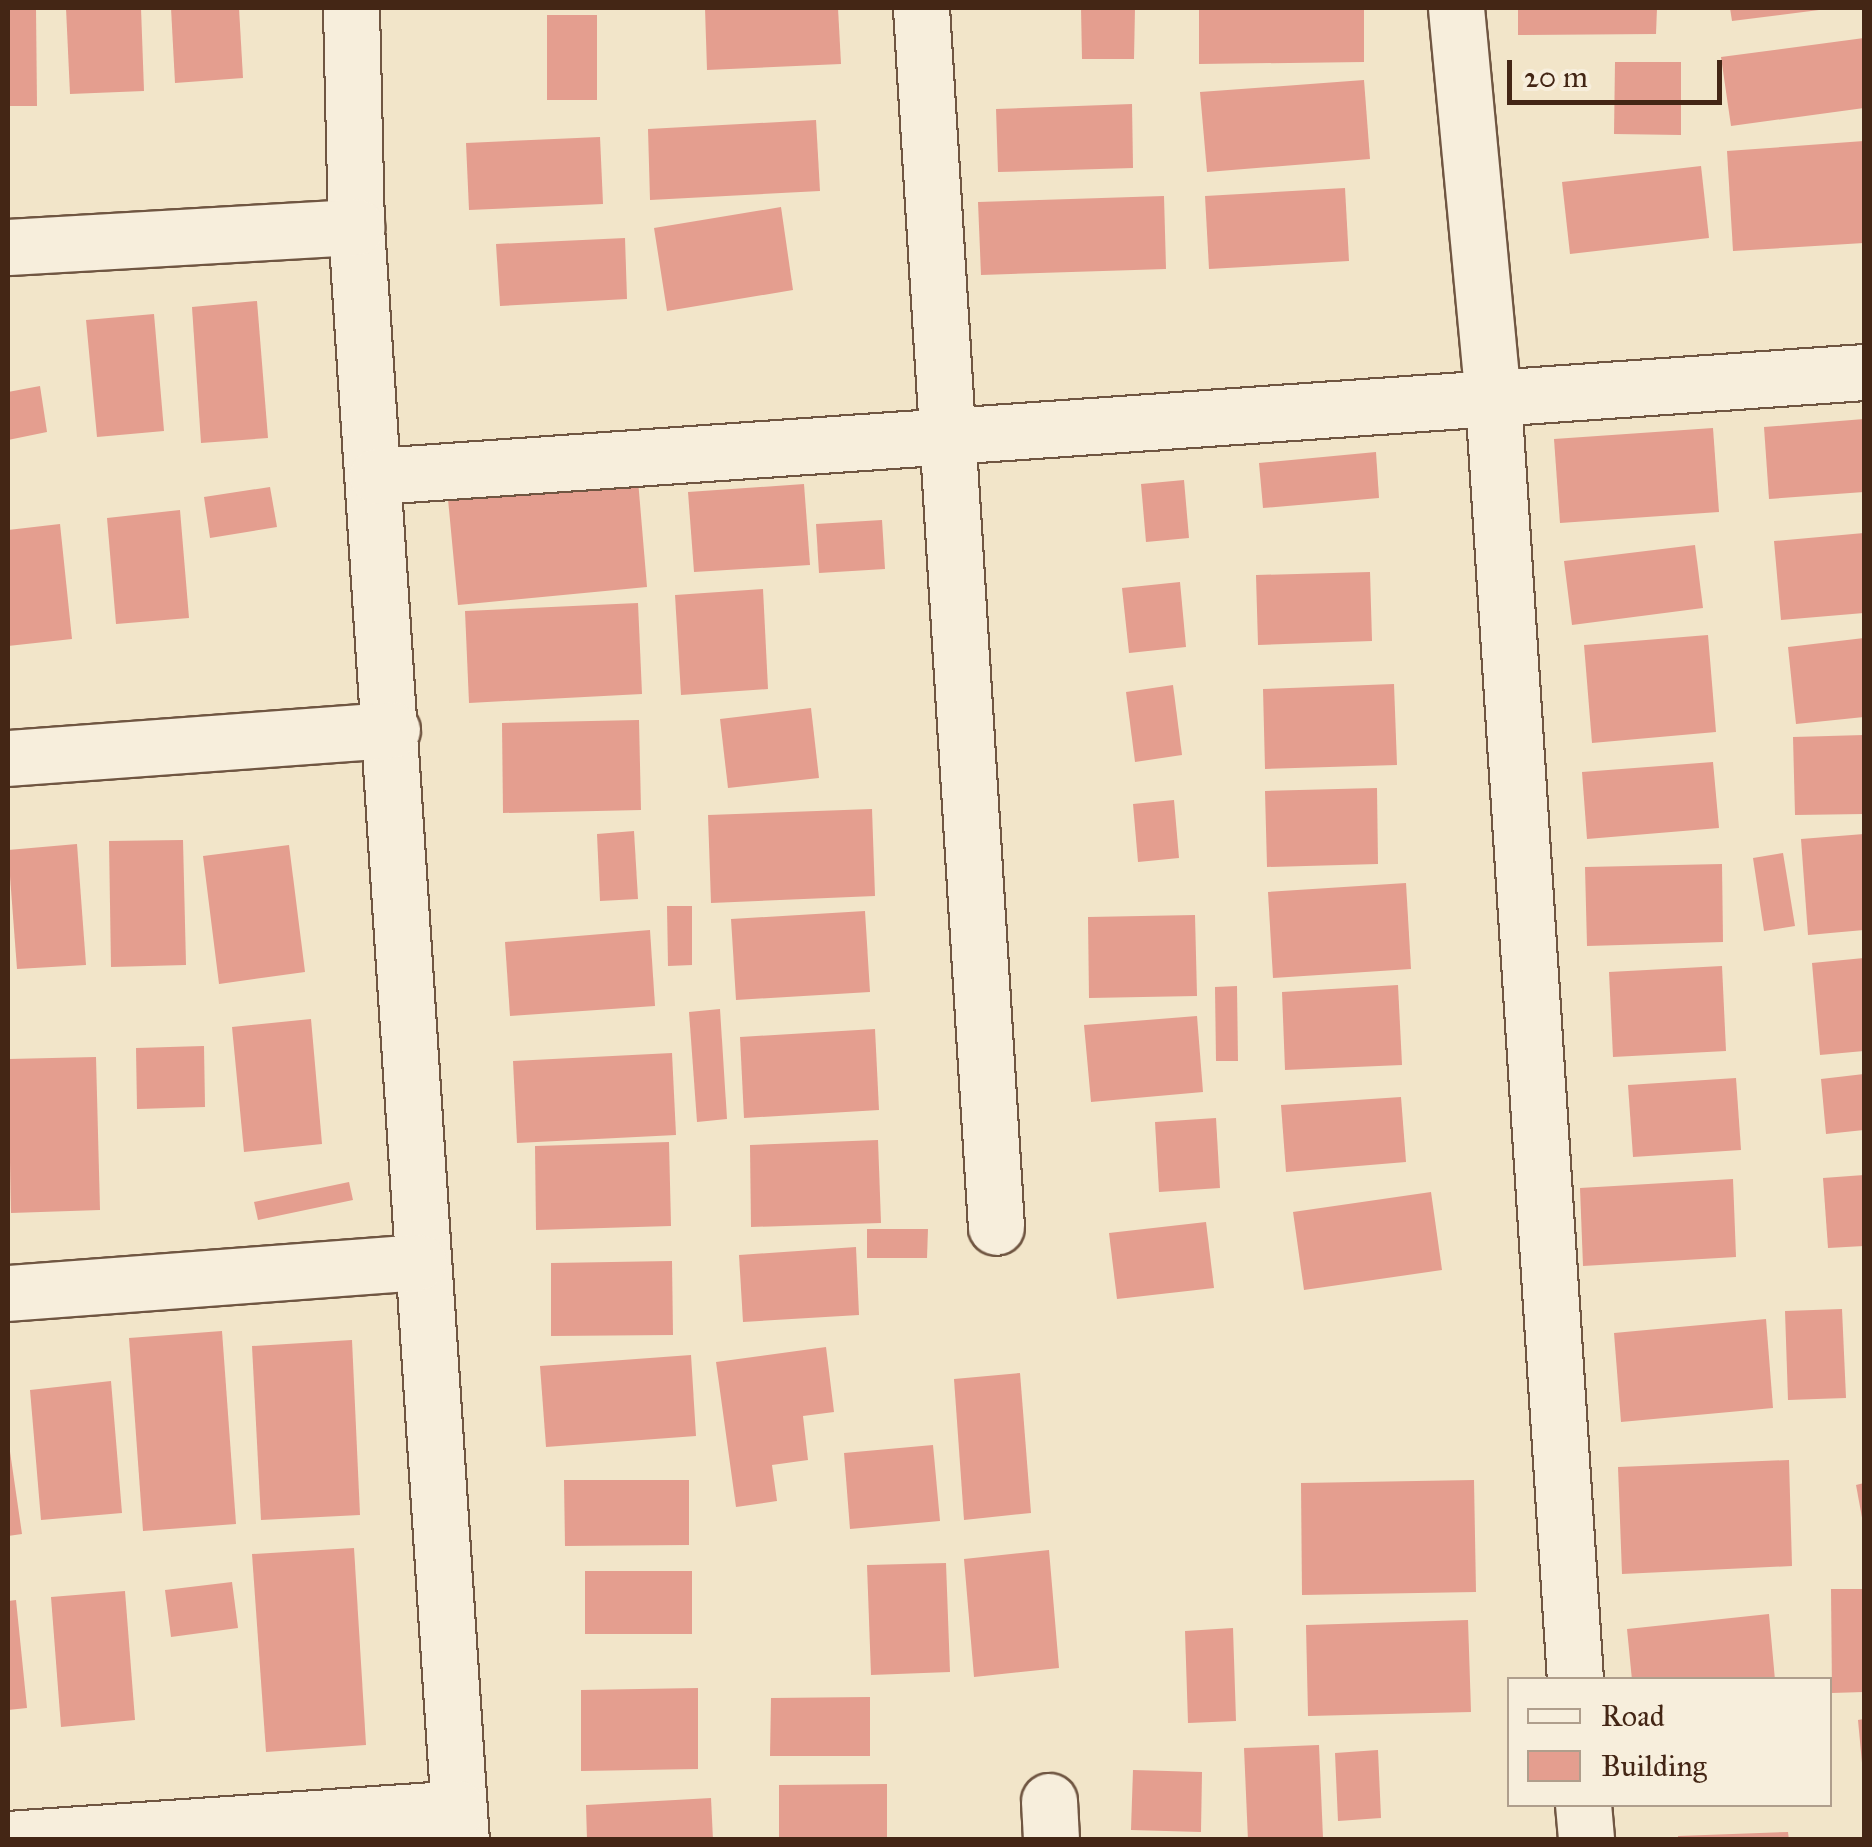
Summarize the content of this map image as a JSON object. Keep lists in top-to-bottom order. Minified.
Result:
{"legend":["Road","Building"],"scale_bar":"20 m"}
